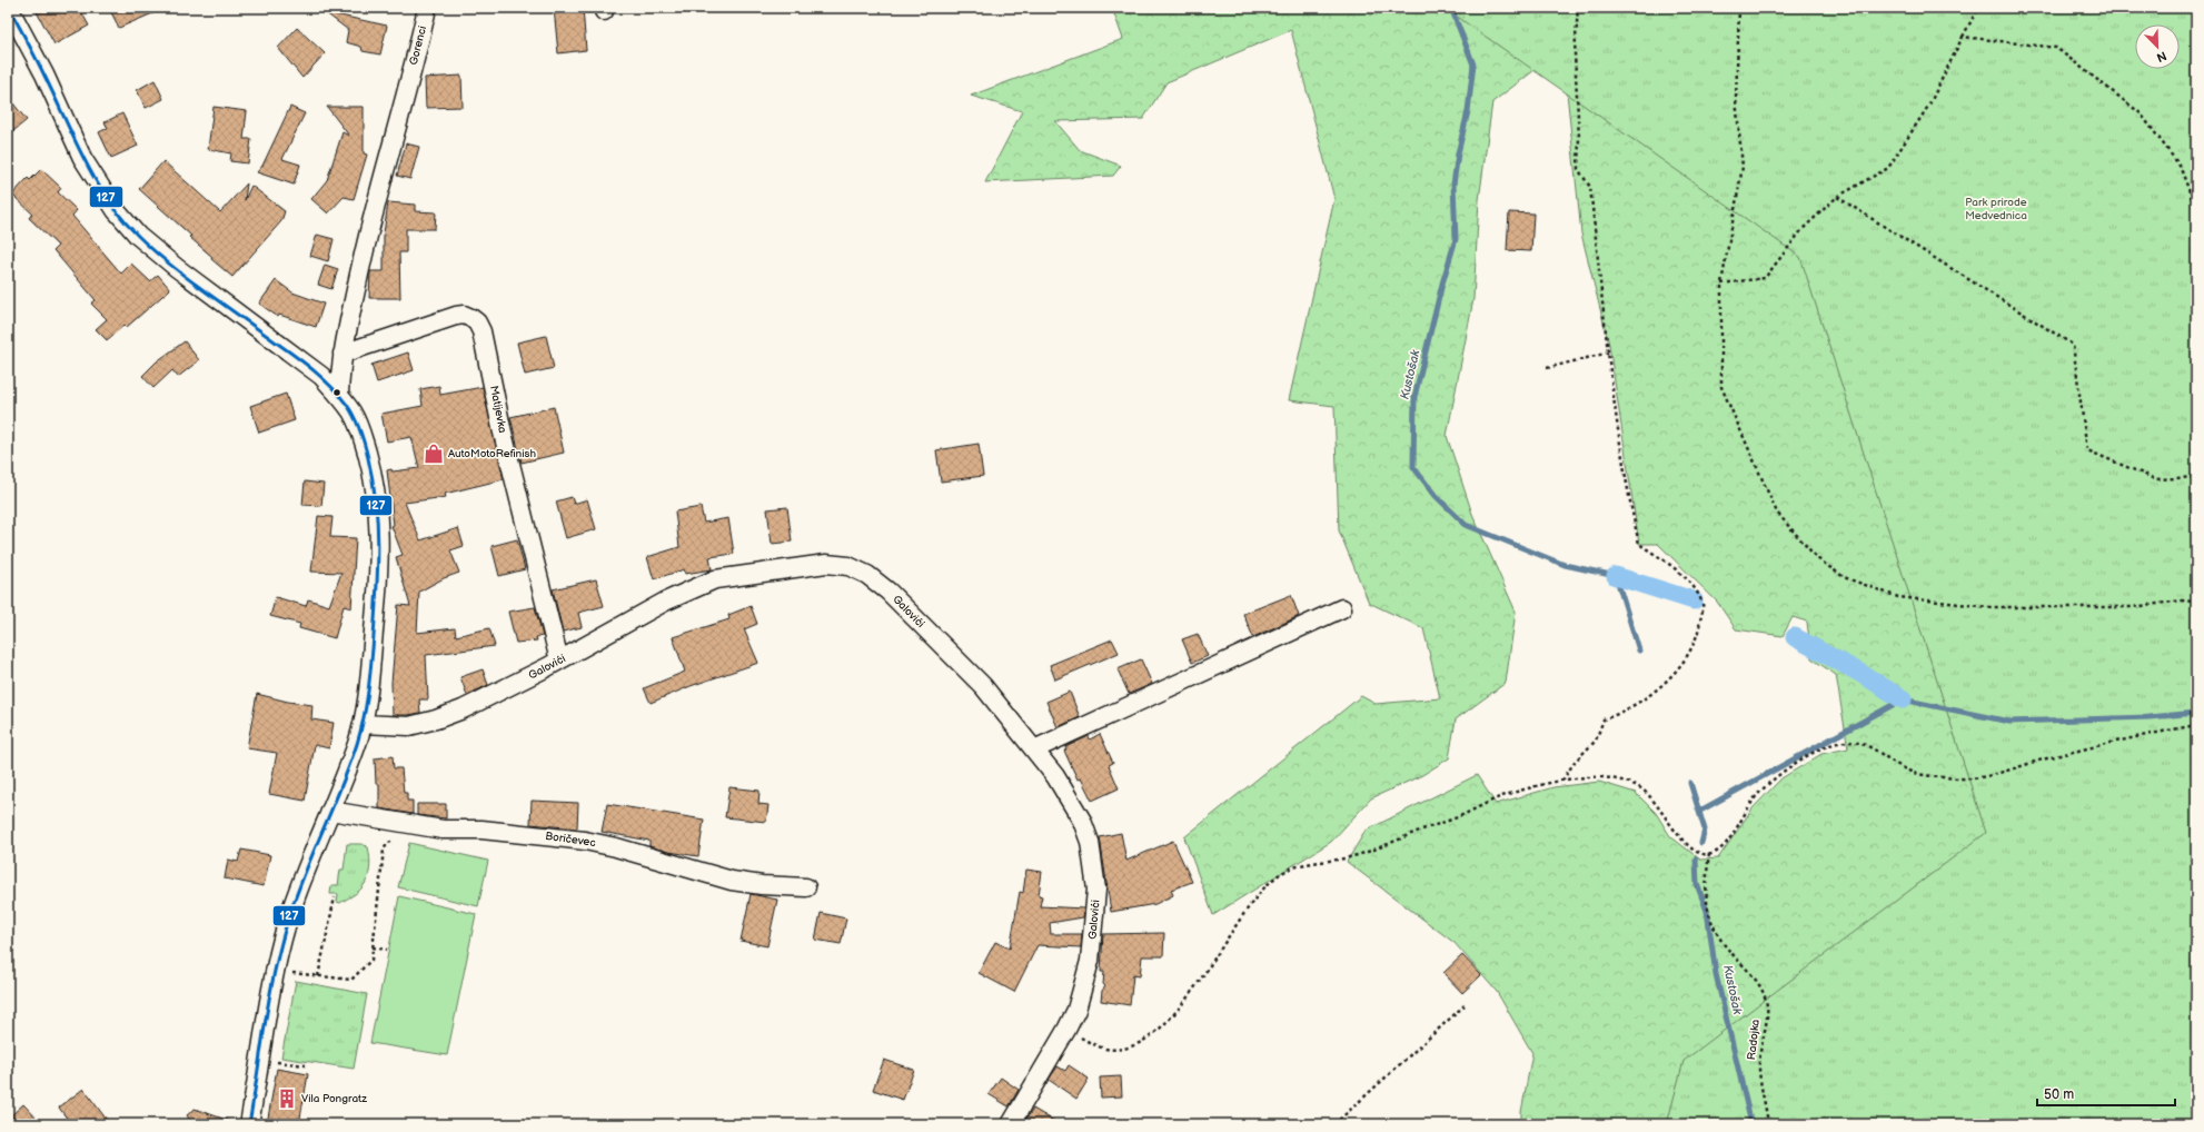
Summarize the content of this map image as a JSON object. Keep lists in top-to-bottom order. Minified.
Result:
{"streets":{"street":["Gorenci","Matijevka","Galovići","Boričevec"],"path":["Radojka"]},"crossings":[["Gorenci","Matijevka"],["Matijevka","Galovići"]],"water":["Kustošak"],"parks":["Park prirode Medvednica"],"places":{"shop":["AutoMotoRefinish"],"building":["Vila Pongratz"]},"lines":["transit line 127"],"scale_bar":"50 m","north":"bottom right"}
